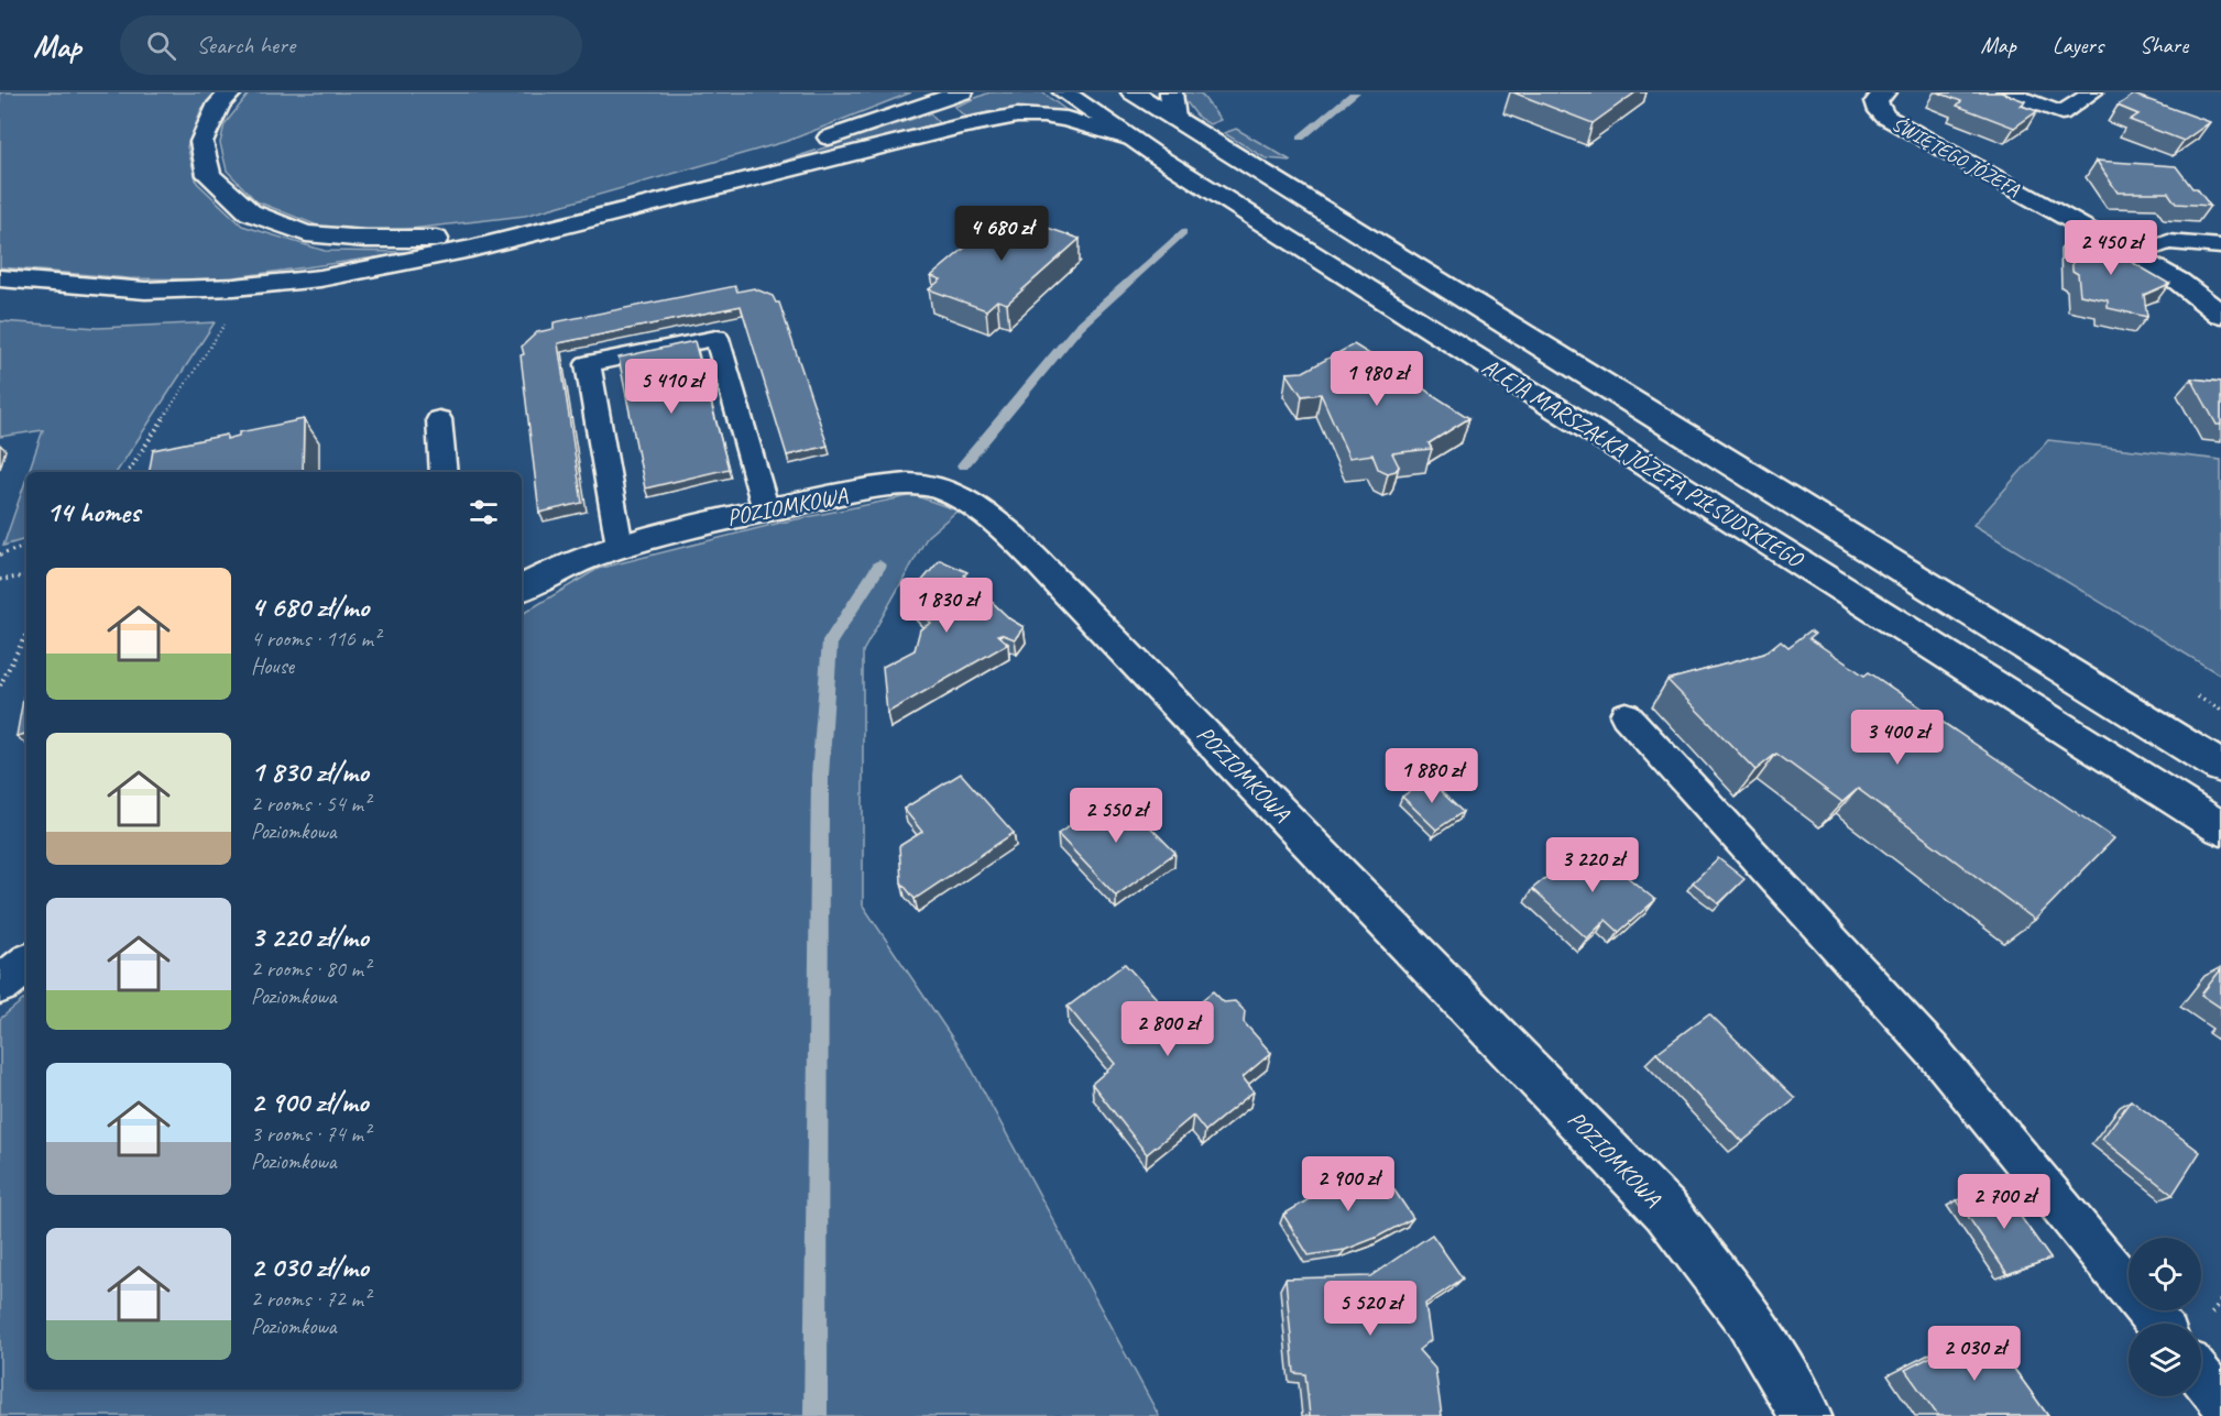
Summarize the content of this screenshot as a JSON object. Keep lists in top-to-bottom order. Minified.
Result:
{"streets":{"main road":["ŚWIĘTEGO JÓZEFA","ALEJA MARSZAŁKA JÓZEFA PIŁSUDSKIEGO","POZIOMKOWA"]},"page":{"header":"Map","search":"Search here","nav":["Map","Layers","Share"],"price":["4 680 zł","2 450 zł","1 980 zł","5 410 zł","1 830 zł","3 400 zł","1 880 zł","2 550 zł","3 220 zł","2 800 zł","2 900 zł","2 700 zł","5 520 zł","2 030 zł"],"heading":"14 homes","list":[{"name":"4 680 zł/mo","note":"4 rooms · 116 m² · House"},{"name":"1 830 zł/mo","note":"2 rooms · 54 m² · Poziomkowa"},{"name":"3 220 zł/mo","note":"2 rooms · 80 m² · Poziomkowa"},{"name":"2 900 zł/mo","note":"3 rooms · 74 m² · Poziomkowa"},{"name":"2 030 zł/mo","note":"2 rooms · 72 m² · Poziomkowa"}]}}
